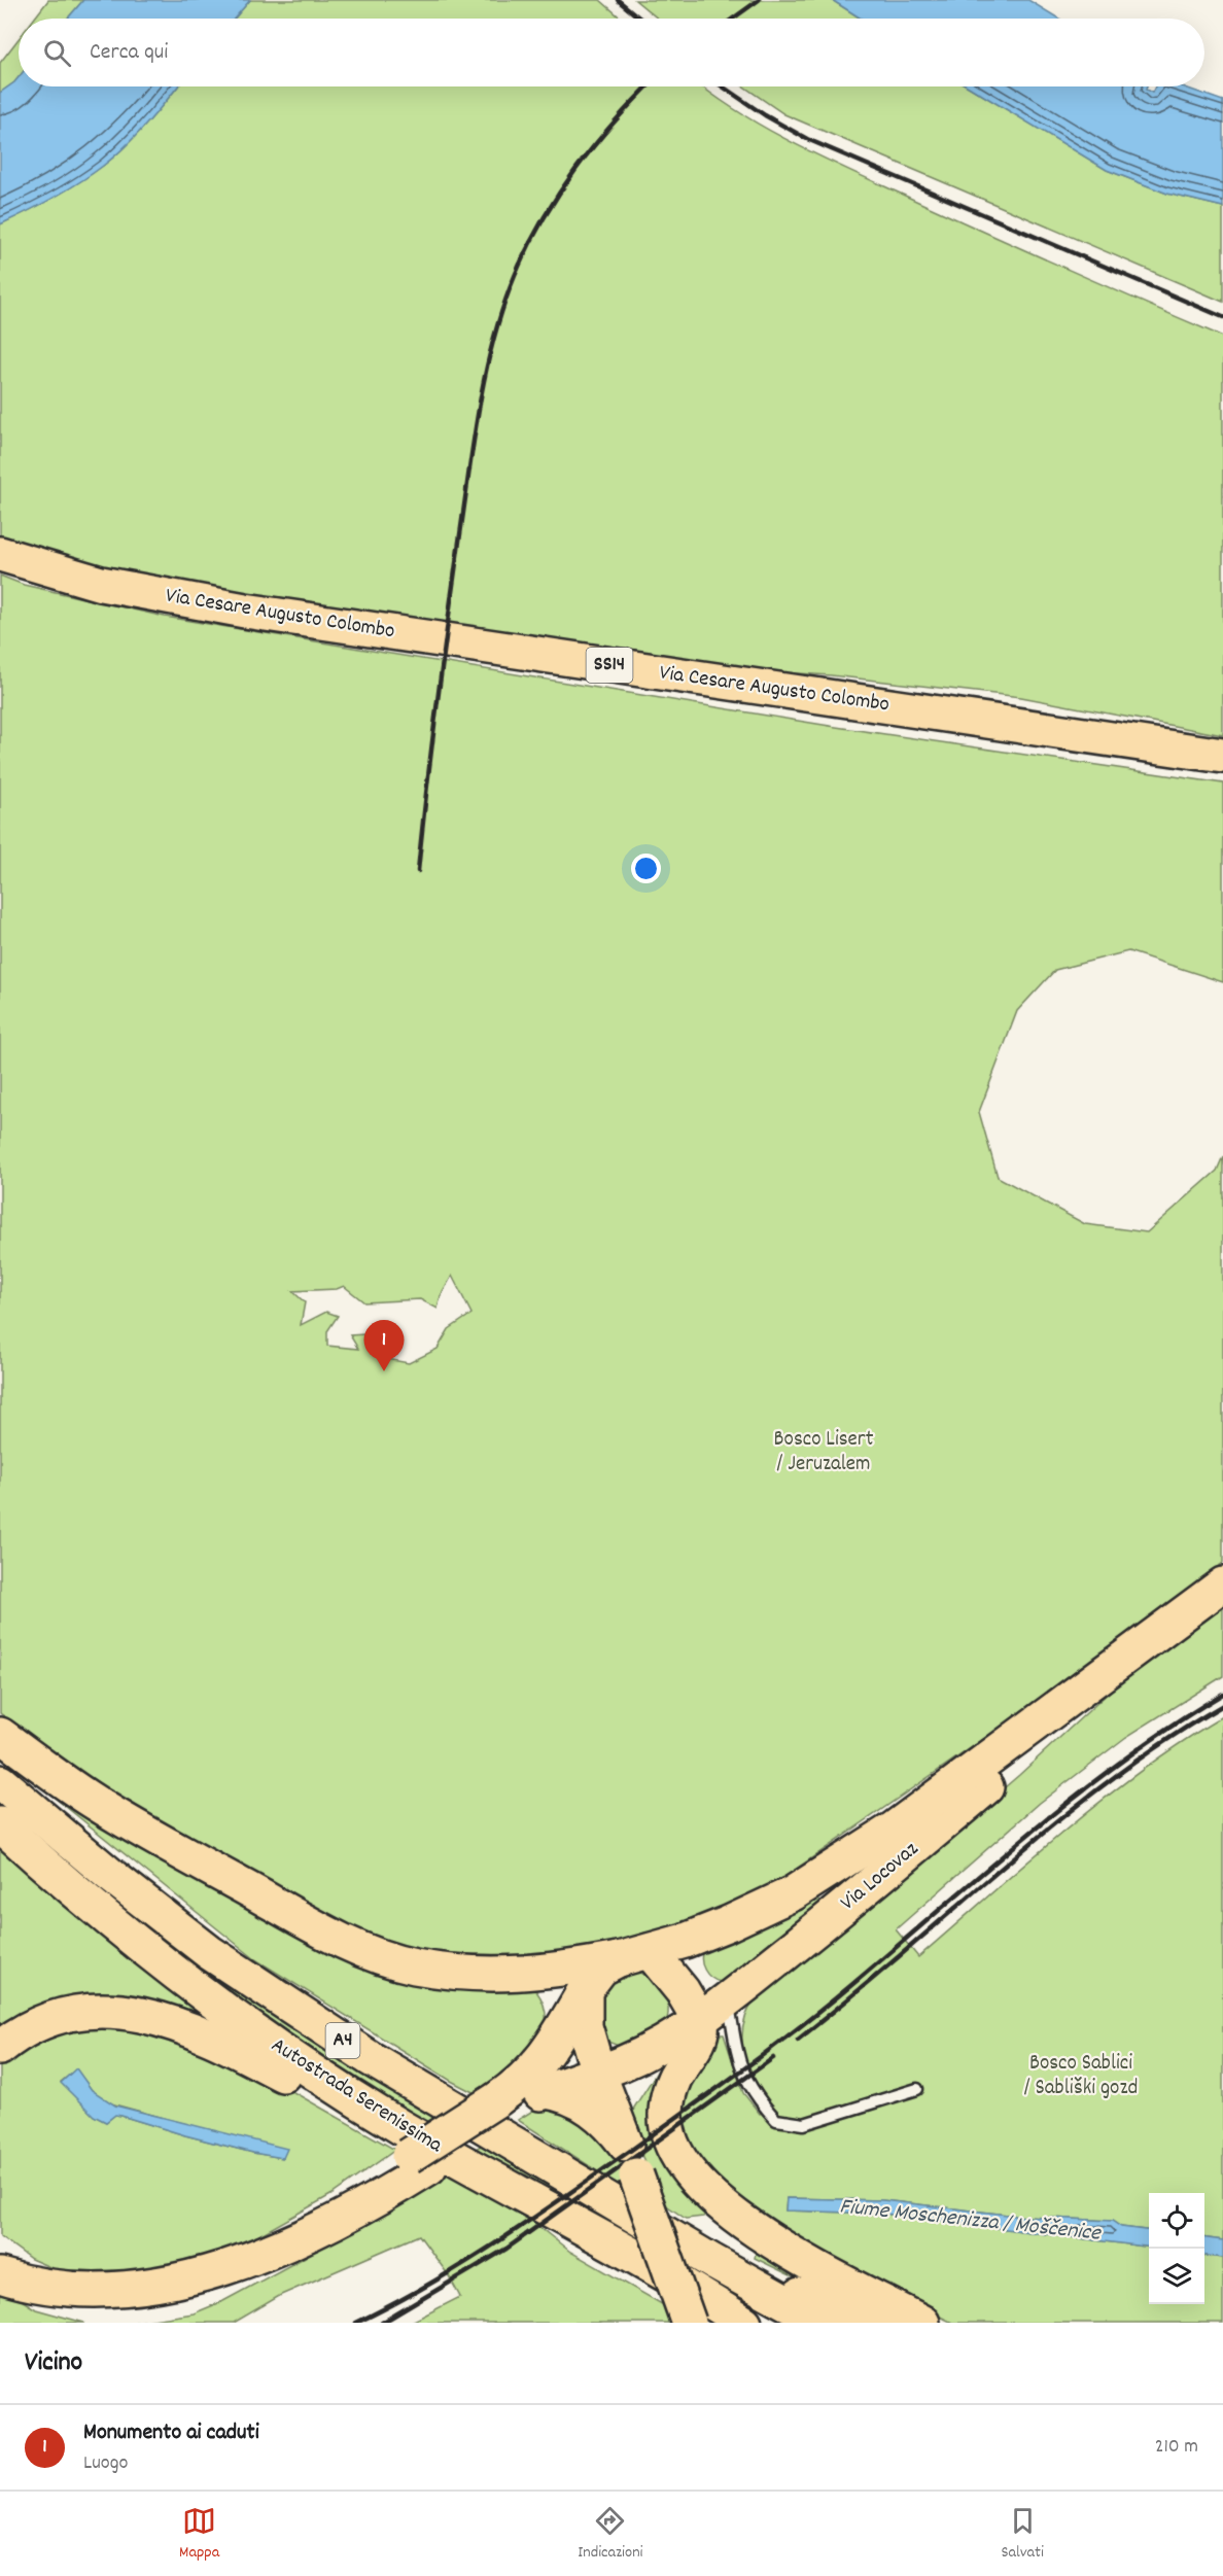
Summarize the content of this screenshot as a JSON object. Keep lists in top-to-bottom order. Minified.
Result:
{"streets":{"main road":["Via Cesare Augusto Colombo","SS14","Via Locovaz","A4","Autostrada Serenissima"]},"crossings":[["A4","Autostrada Serenissima"]],"water":["Fiume Moschenizza / Moščenice"],"parks":["Bosco Lisert / Jeruzalem","Bosco Sablici / Sabliški gozd"],"page":{"search":"Cerca qui","pins":"1","heading":"Vicino","list":[{"mark":"1","name":"Monumento ai caduti","note":"Luogo","value":"210 m"}],"nav":["Mappa","Indicazioni","Salvati"]}}
